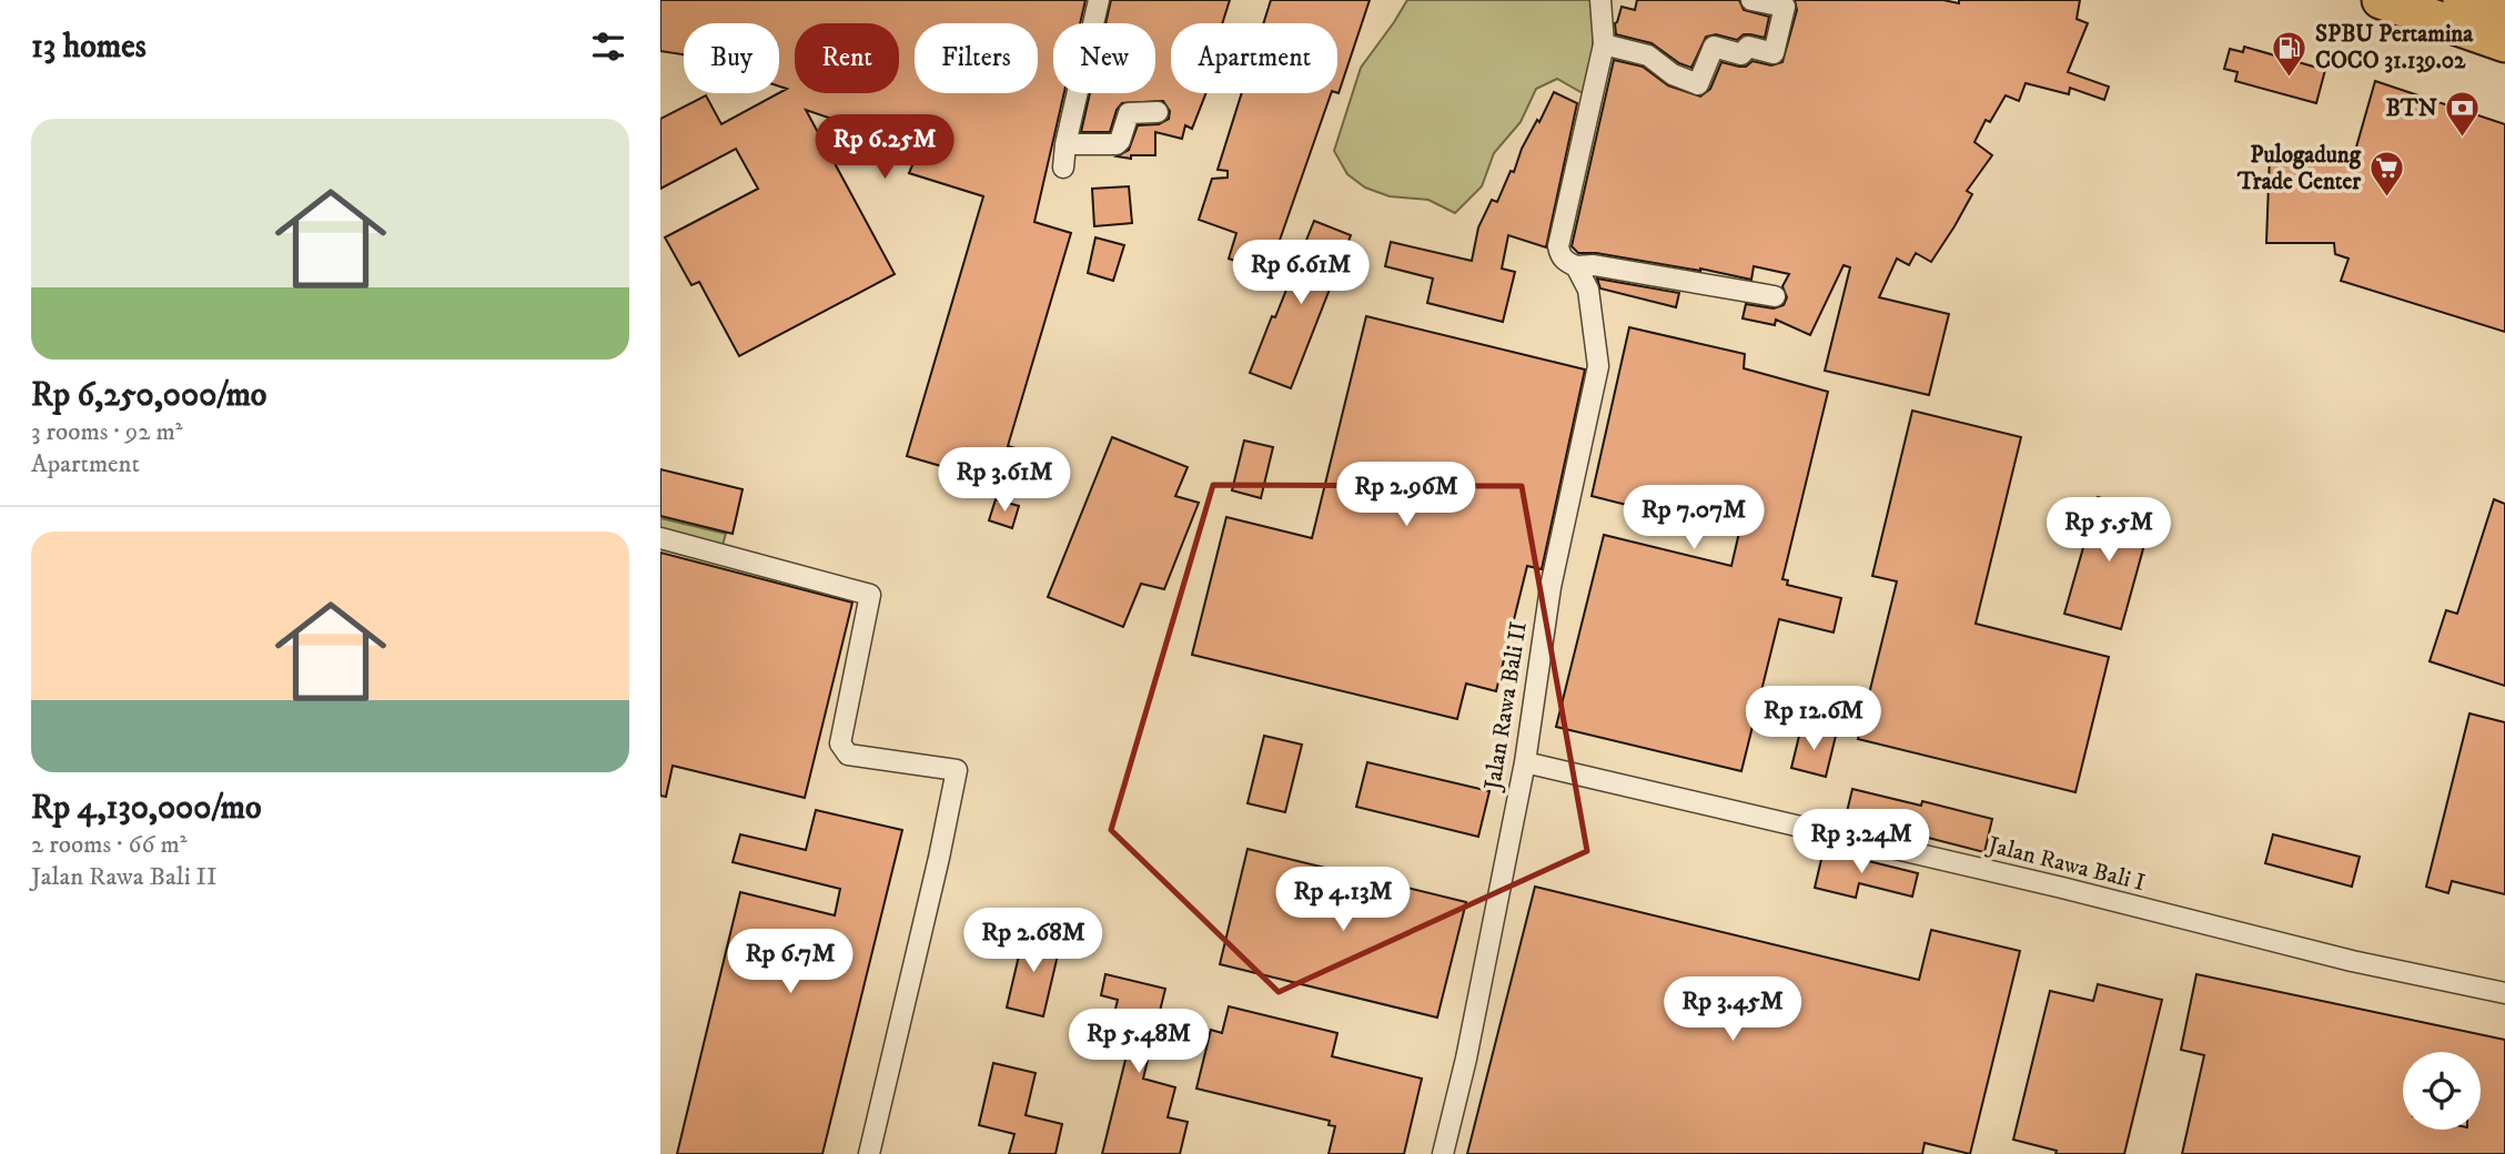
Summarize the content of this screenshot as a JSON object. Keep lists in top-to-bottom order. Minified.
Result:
{"streets":{"street":["Jalan Rawa Bali II","Jalan Rawa Bali I"]},"crossings":[["Jalan Rawa Bali II","Jalan Rawa Bali I"]],"places":{"fuel station":["SPBU Pertamina COCO 31.139.02"],"bank":["BTN"],"supermarket":["Pulogadung Trade Center"]},"page":{"heading":"13 homes","chip":["Buy","Rent","Filters","New","Apartment"],"list":[{"name":"Rp 6,250,000/mo","note":"3 rooms · 92 m² · Apartment"},{"name":"Rp 4,130,000/mo","note":"2 rooms · 66 m² · Jalan Rawa Bali II"}],"price":["Rp 6.25M","Rp 6.61M","Rp 3.61M","Rp 2.96M","Rp 7.07M","Rp 5.5M","Rp 12.6M","Rp 3.24M","Rp 4.13M","Rp 2.68M","Rp 6.7M","Rp 3.45M","Rp 5.48M"]}}
